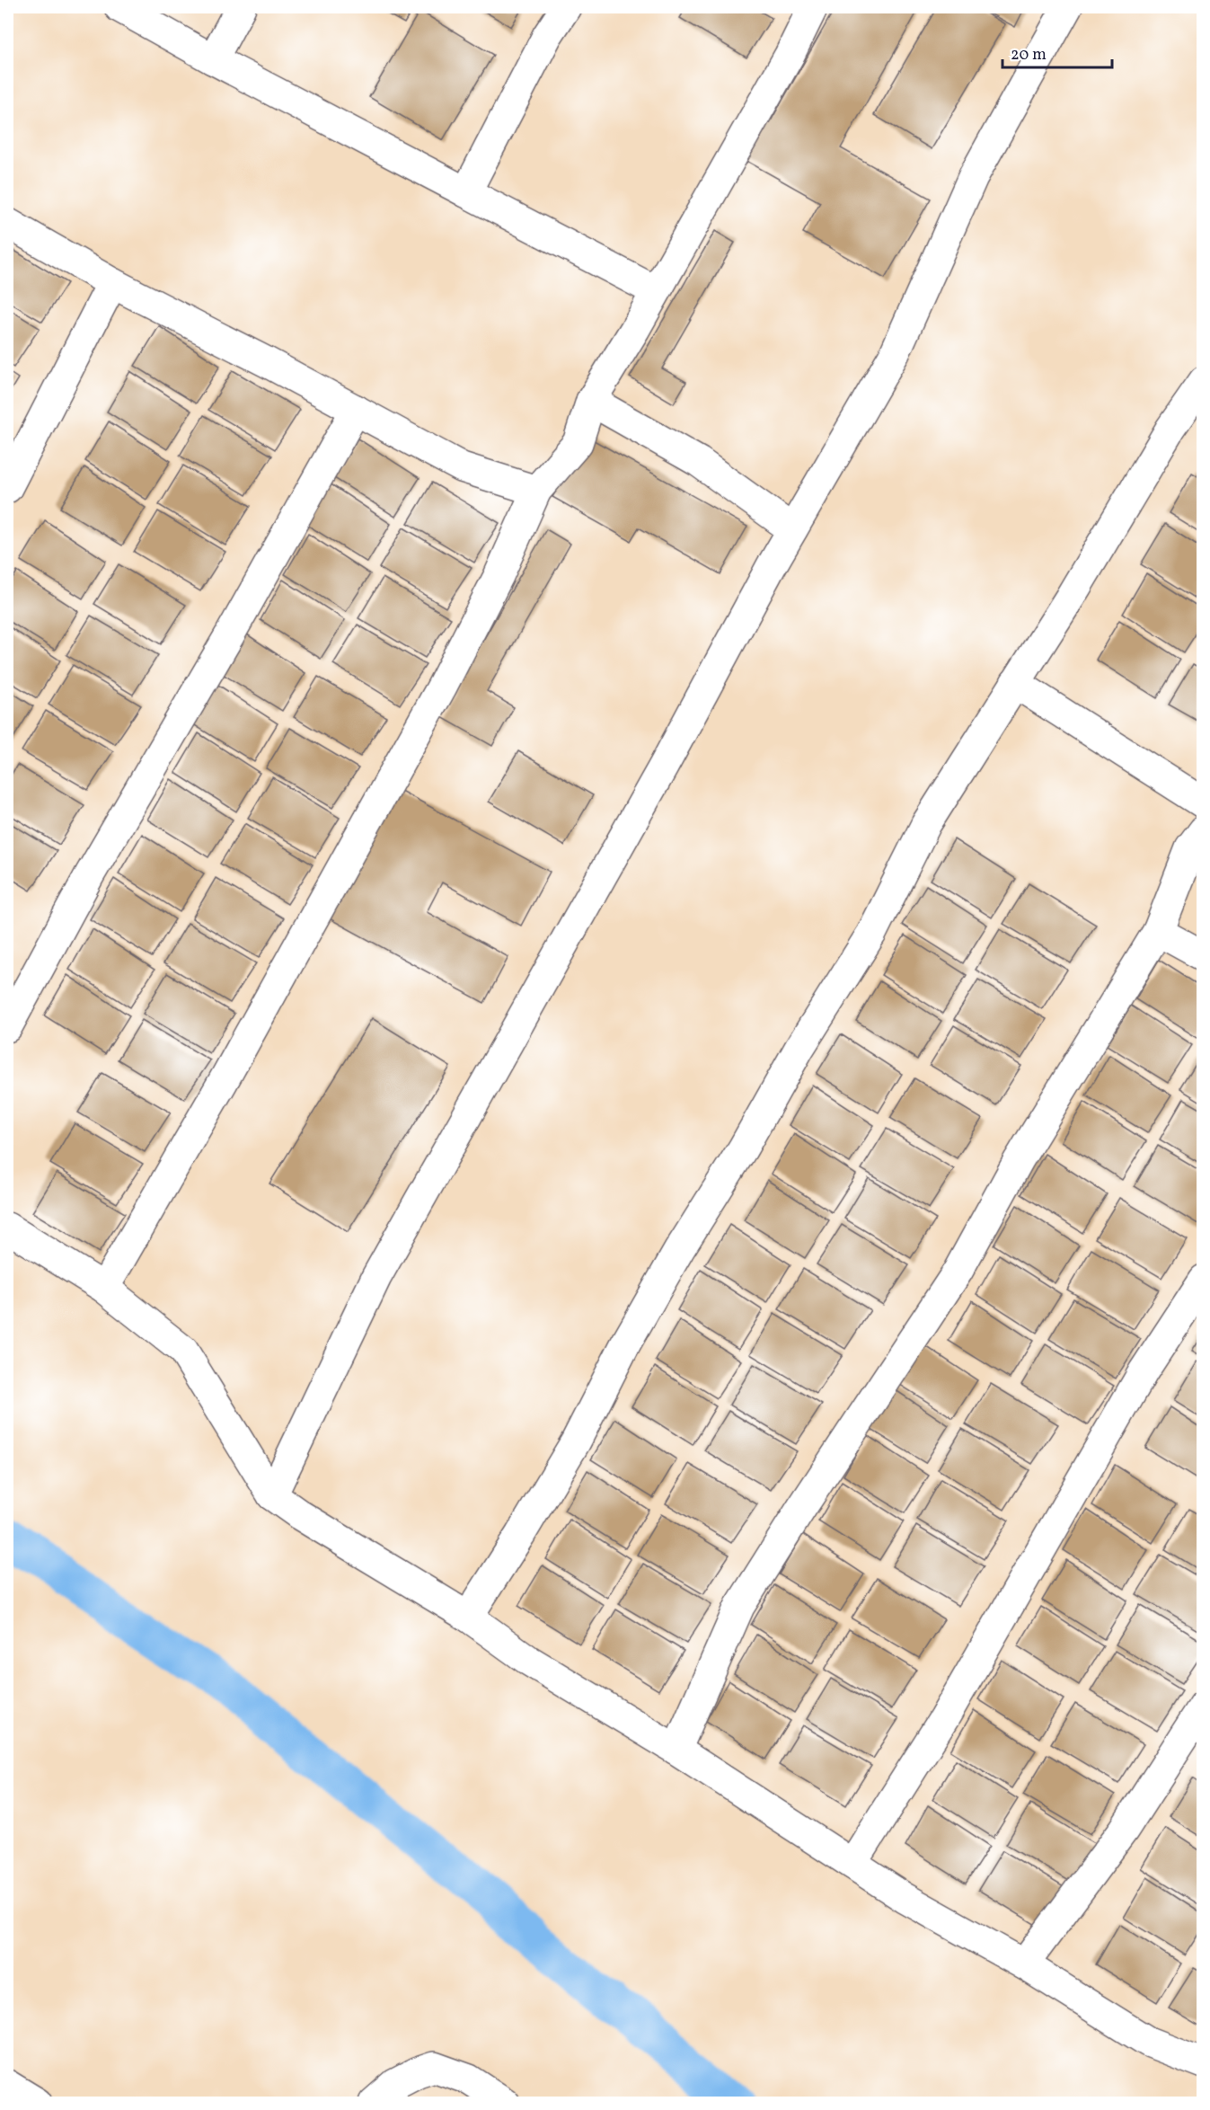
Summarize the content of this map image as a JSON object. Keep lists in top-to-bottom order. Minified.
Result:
{"scale_bar":"20 m"}
